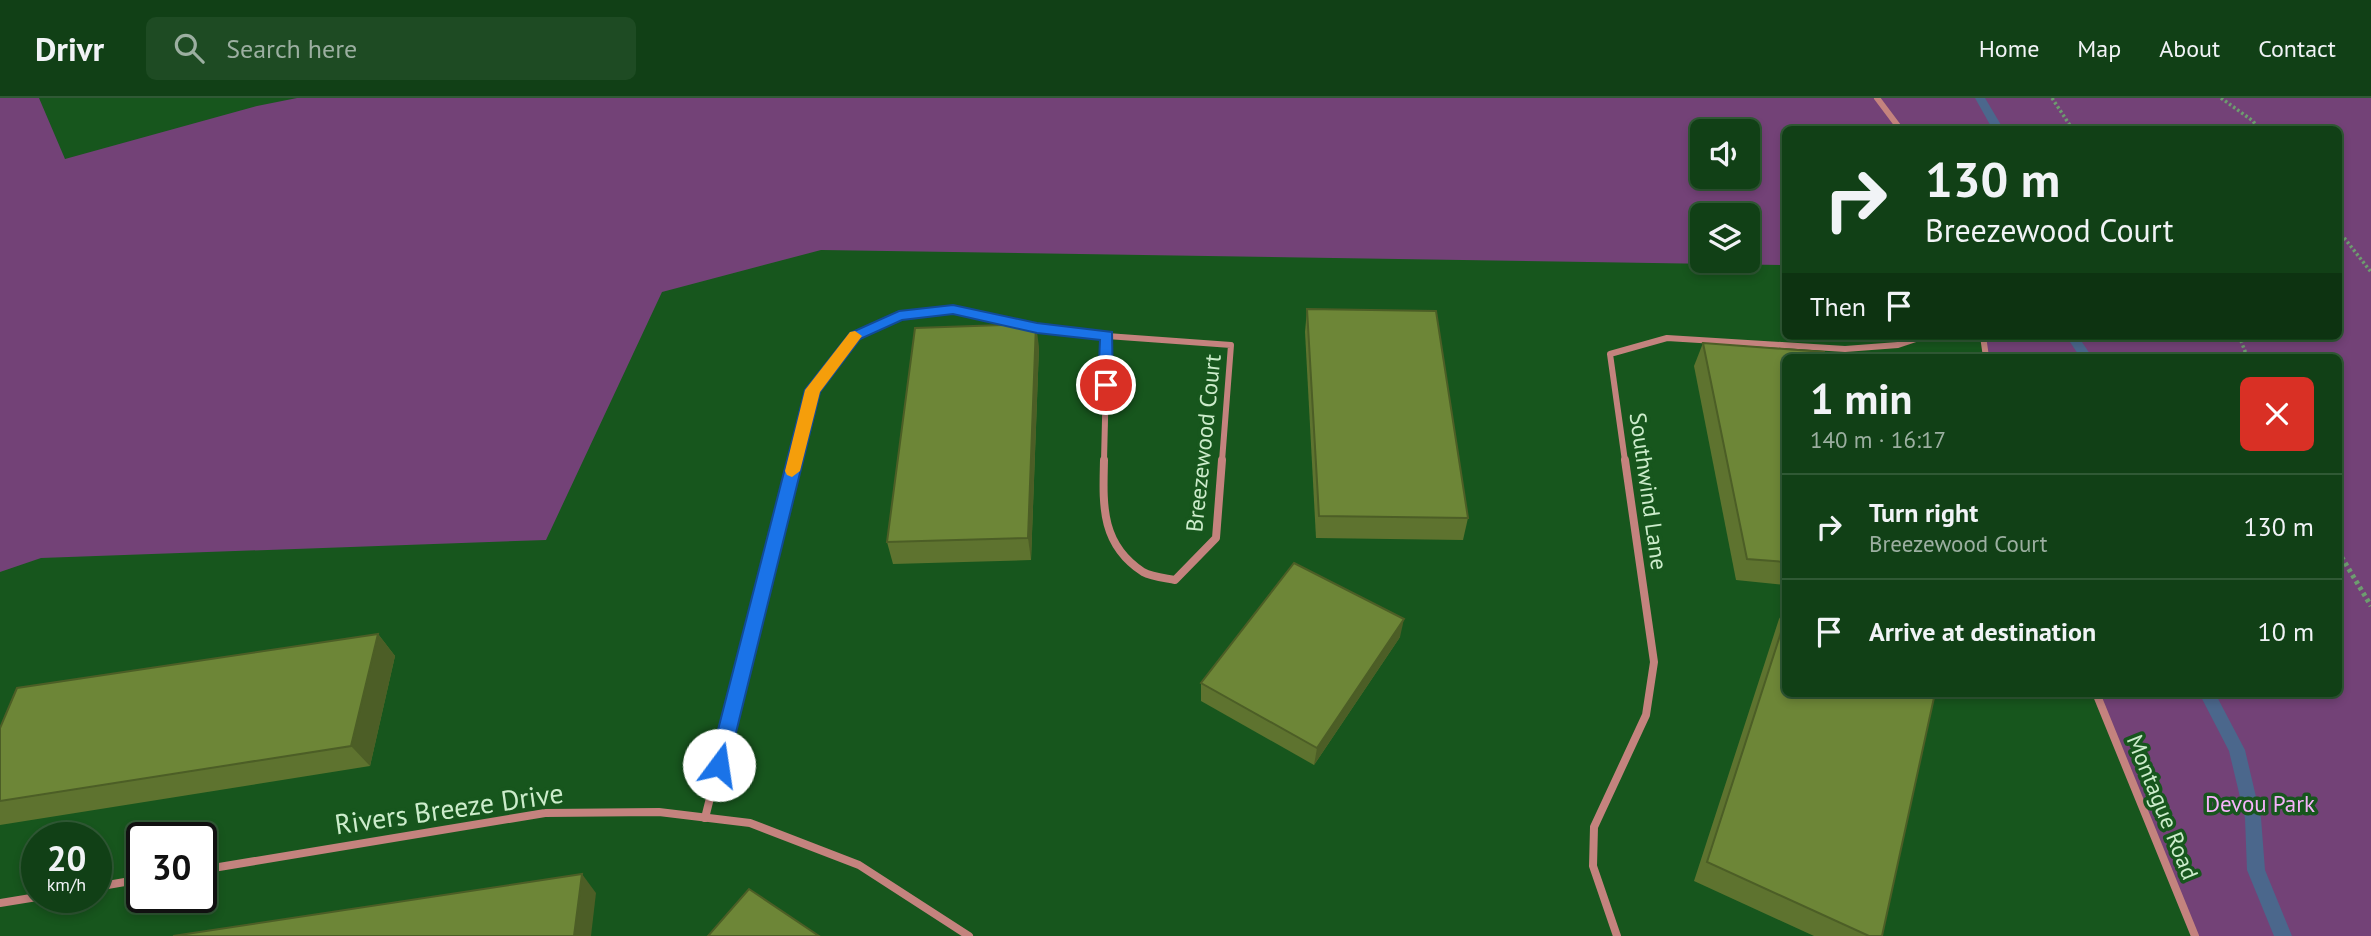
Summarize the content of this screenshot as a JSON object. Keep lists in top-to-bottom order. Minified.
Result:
{"streets":{"street":["Breezewood Court","Southwind Lane","Montague Road","Rivers Breeze Drive"]},"crossings":[["Breezewood Court","Rivers Breeze Drive"]],"parks":["Devou Park"],"page":{"header":"Drivr","search":"Search here","nav":["Home","Map","About","Contact"],"turn":["130 m","Breezewood Court"],"then":"Then","heading":["1 min","140 m · 16:17"],"list":[{"name":"Turn right","note":"Breezewood Court","value":"130 m"},{"name":"Arrive at destination","value":"10 m"}],"speed":"20 km/h","limit":"30"}}
